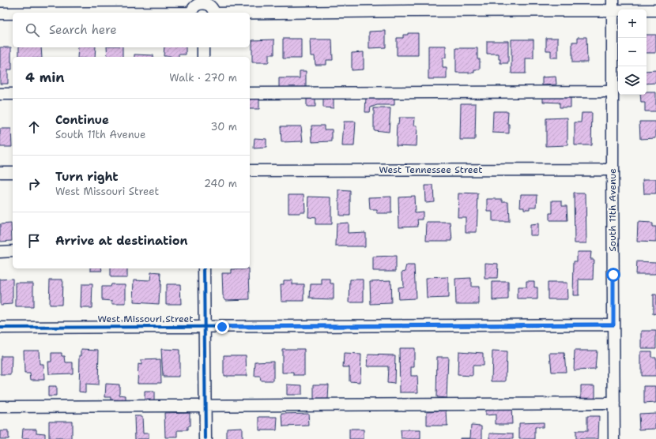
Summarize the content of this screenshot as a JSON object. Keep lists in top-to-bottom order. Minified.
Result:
{"streets":{"street":["West Tennessee Street","South 11th Avenue","West Missouri Street"]},"crossings":[["West Tennessee Street","South 11th Avenue"],["South 11th Avenue","West Missouri Street"]],"page":{"map_buttons":["+","−"],"search":"Search here","heading":["4 min","Walk · 270 m"],"list":[["Continue","South 11th Avenue","30 m"],["Turn right","West Missouri Street","240 m"],"Arrive at destination"]}}
